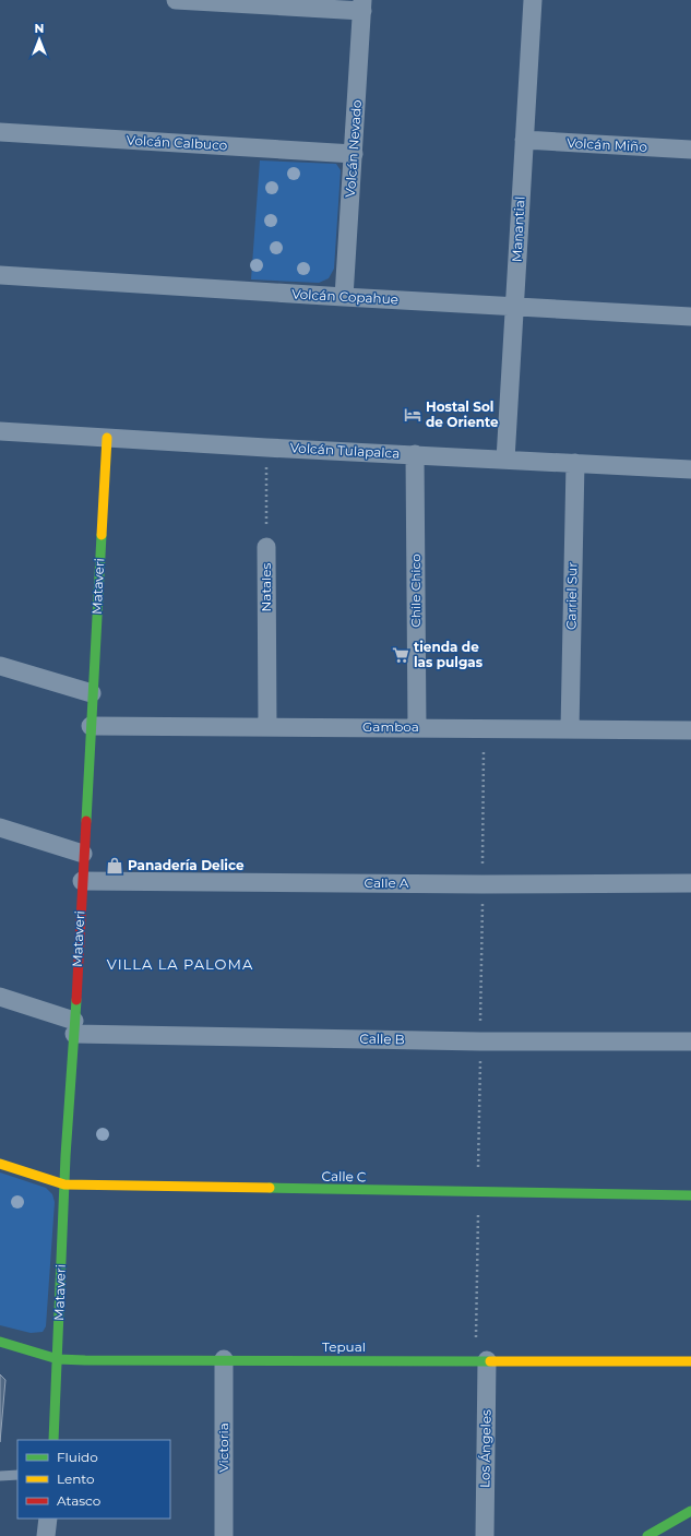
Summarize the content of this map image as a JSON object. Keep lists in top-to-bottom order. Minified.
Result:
{"streets":{"street":["Volcán Calbuco","Volcán Miño","Volcán Nevado","Manantial","Volcán Copahue","Volcán Tulapalca","Mataveri","Natales","Chile Chico","Carriel Sur","Gamboa","Calle A","Calle B","Calle C","Tepual","Victoria","Los Ángeles"]},"crossings":[["Volcán Calbuco","Volcán Nevado"],["Volcán Miño","Manantial"],["Volcán Nevado","Volcán Copahue"],["Manantial","Volcán Copahue"],["Manantial","Volcán Tulapalca"],["Volcán Tulapalca","Mataveri"],["Volcán Tulapalca","Natales"],["Volcán Tulapalca","Chile Chico"],["Volcán Tulapalca","Carriel Sur"],["Mataveri","Gamboa"],["Mataveri","Calle A"],["Mataveri","Calle B"],["Mataveri","Calle C"],["Mataveri","Tepual"],["Natales","Gamboa"],["Chile Chico","Gamboa"],["Carriel Sur","Gamboa"],["Tepual","Victoria"],["Tepual","Los Ángeles"]],"districts":["VILLA LA PALOMA"],"places":{"hotel":["Hostal Sol de Oriente"],"supermarket":["tienda de las pulgas"],"shop":["Panadería Delice"]},"legend":["Fluido","Lento","Atasco"],"north":"top"}
